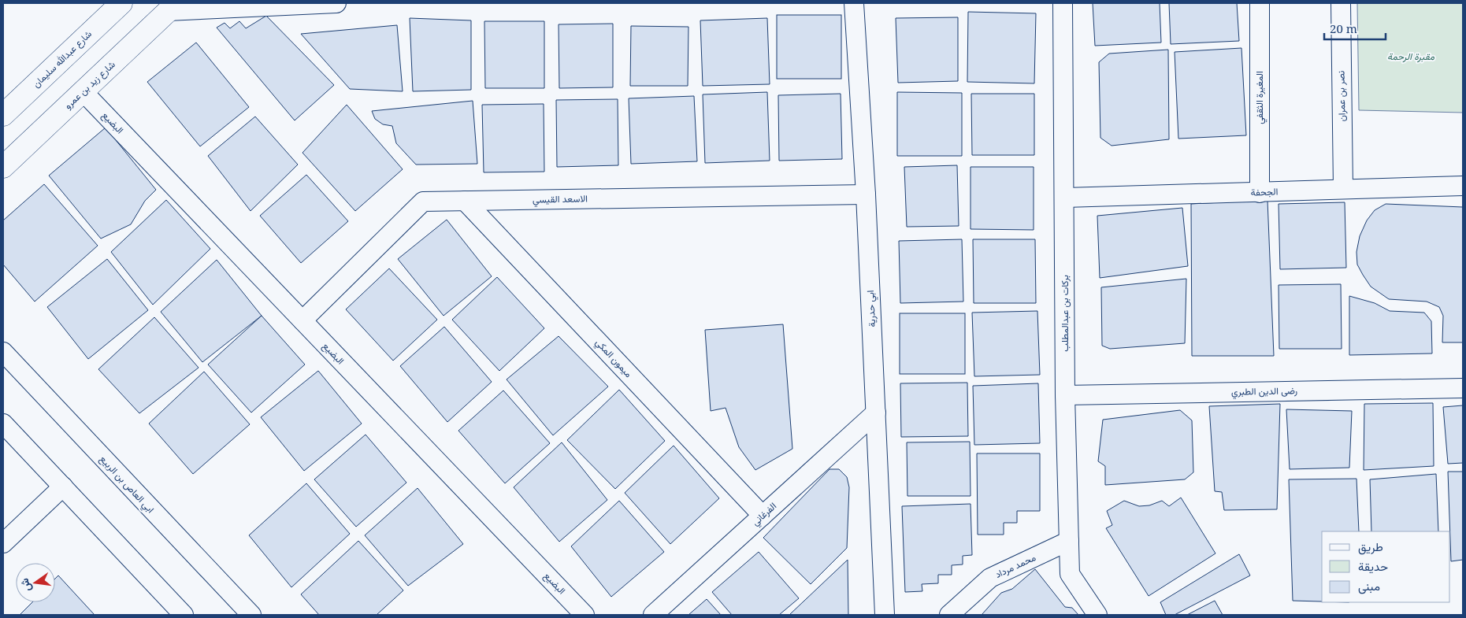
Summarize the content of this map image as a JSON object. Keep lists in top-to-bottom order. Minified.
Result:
{"streets":{"main road":["شارع عبدالله سليمان","شارع زيد بن عمرو"],"street":["نصر بن عمران","المغيرة الثقفي","البضيع","الجحفة","الاسعد القيسي","ابي حدرية","بركات بن عبدالمطلب","ميمون المكي","رضى الدين الطبري","ابي العاص بن الربيع","الفرغاني","محمد مرداد"]},"crossings":[["شارع زيد بن عمرو","البضيع"],["نصر بن عمران","الجحفة"],["المغيرة الثقفي","الجحفة"],["البضيع","الاسعد القيسي"],["الجحفة","بركات بن عبدالمطلب"],["الاسعد القيسي","ابي حدرية"],["الاسعد القيسي","ميمون المكي"],["ابي حدرية","الفرغاني"],["بركات بن عبدالمطلب","رضى الدين الطبري"],["بركات بن عبدالمطلب","محمد مرداد"],["ميمون المكي","الفرغاني"]],"parks":["مقبرة الرحمة"],"legend":["طريق","حديقة","مبنى"],"scale_bar":"20 m","north":"left"}
